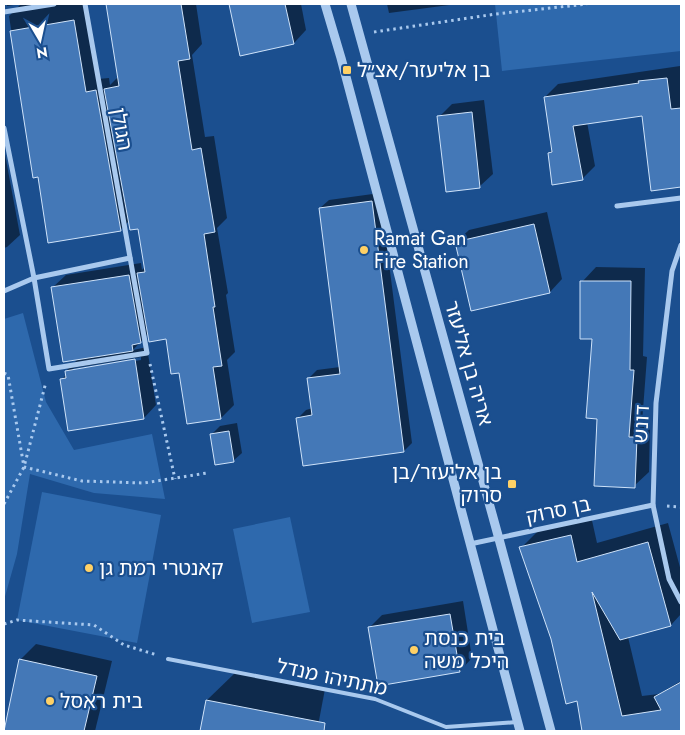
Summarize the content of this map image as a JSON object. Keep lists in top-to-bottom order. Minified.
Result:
{"streets":{"street":["הגולן","אריה בן אליעזר","דונש","בן סרוק"],"lane":["מתתיהו מנדל"]},"crossings":[["אריה בן אליעזר","בן סרוק"],["דונש","בן סרוק"]],"places":{"transit":["בן אליעזר/אצ״ל","בן אליעזר/בן סרוק"],"other":["Ramat Gan Fire Station","קאנטרי רמת גן","בית כנסת היכל משה","בית ראסל"]},"north":"bottom"}
